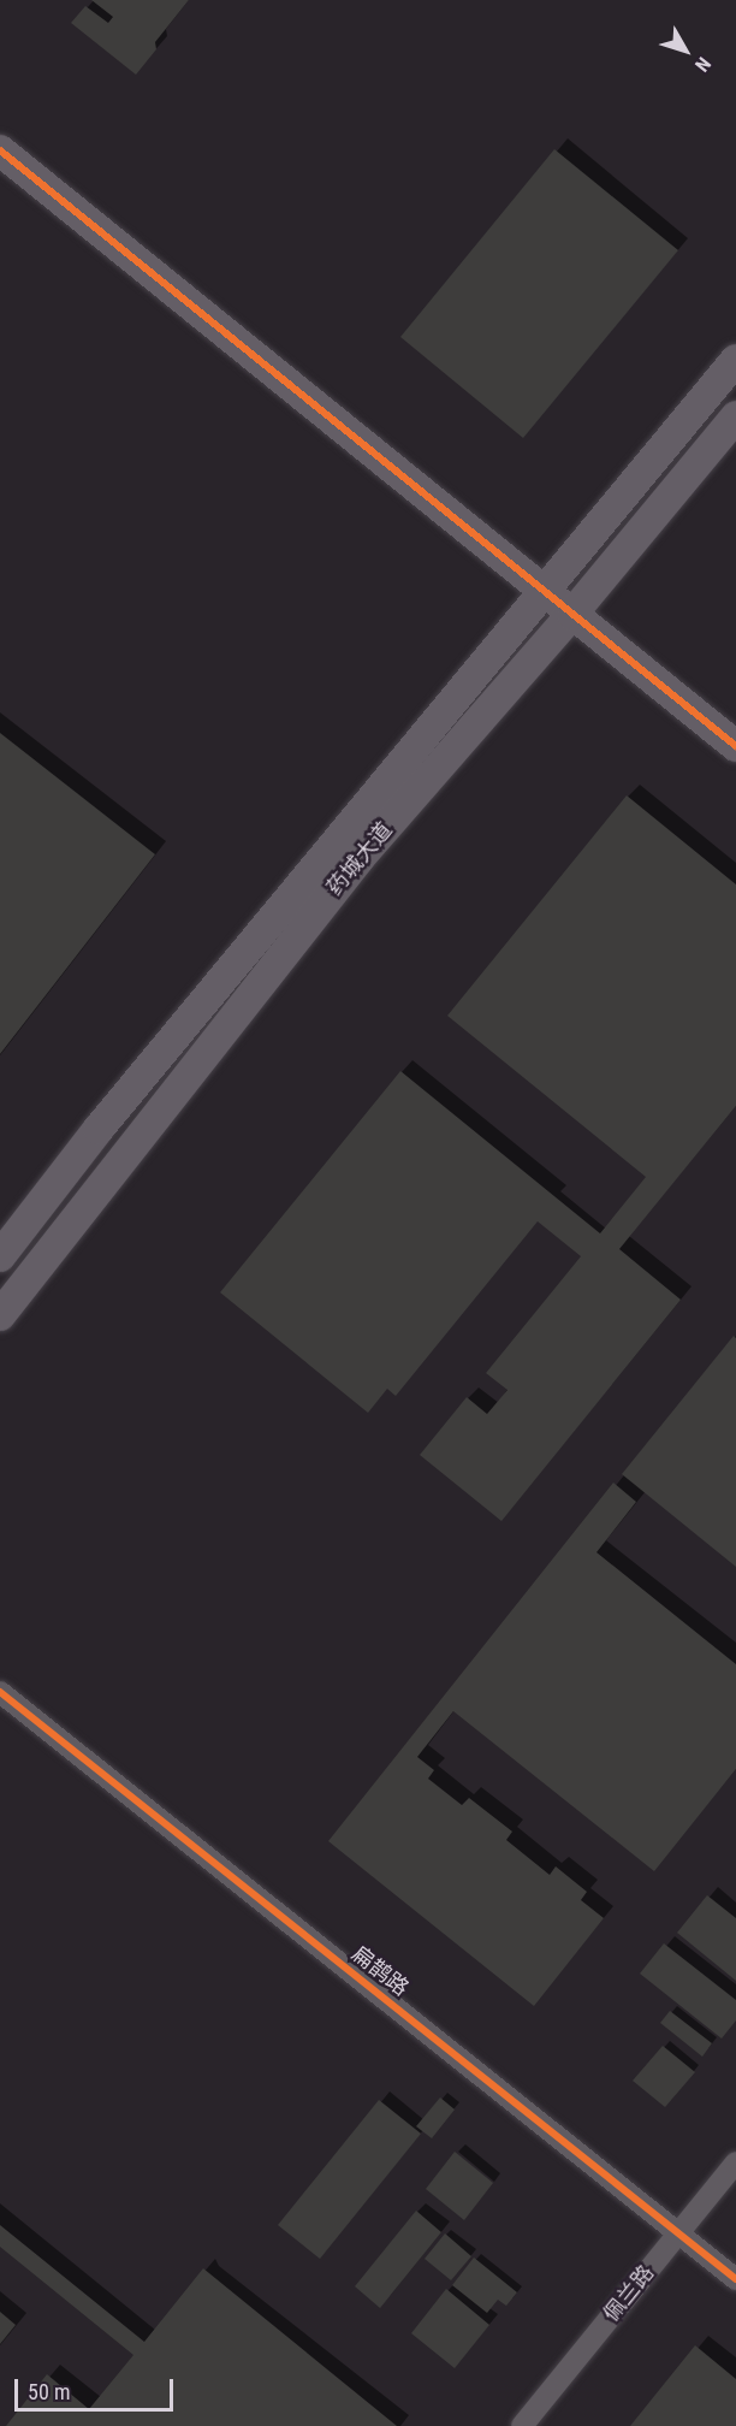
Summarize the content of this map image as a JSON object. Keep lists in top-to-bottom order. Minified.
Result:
{"streets":{"main road":["药城大道"],"street":["扁鹊路","佩兰路"]},"crossings":[["扁鹊路","佩兰路"]],"scale_bar":"50 m","north":"bottom right"}
